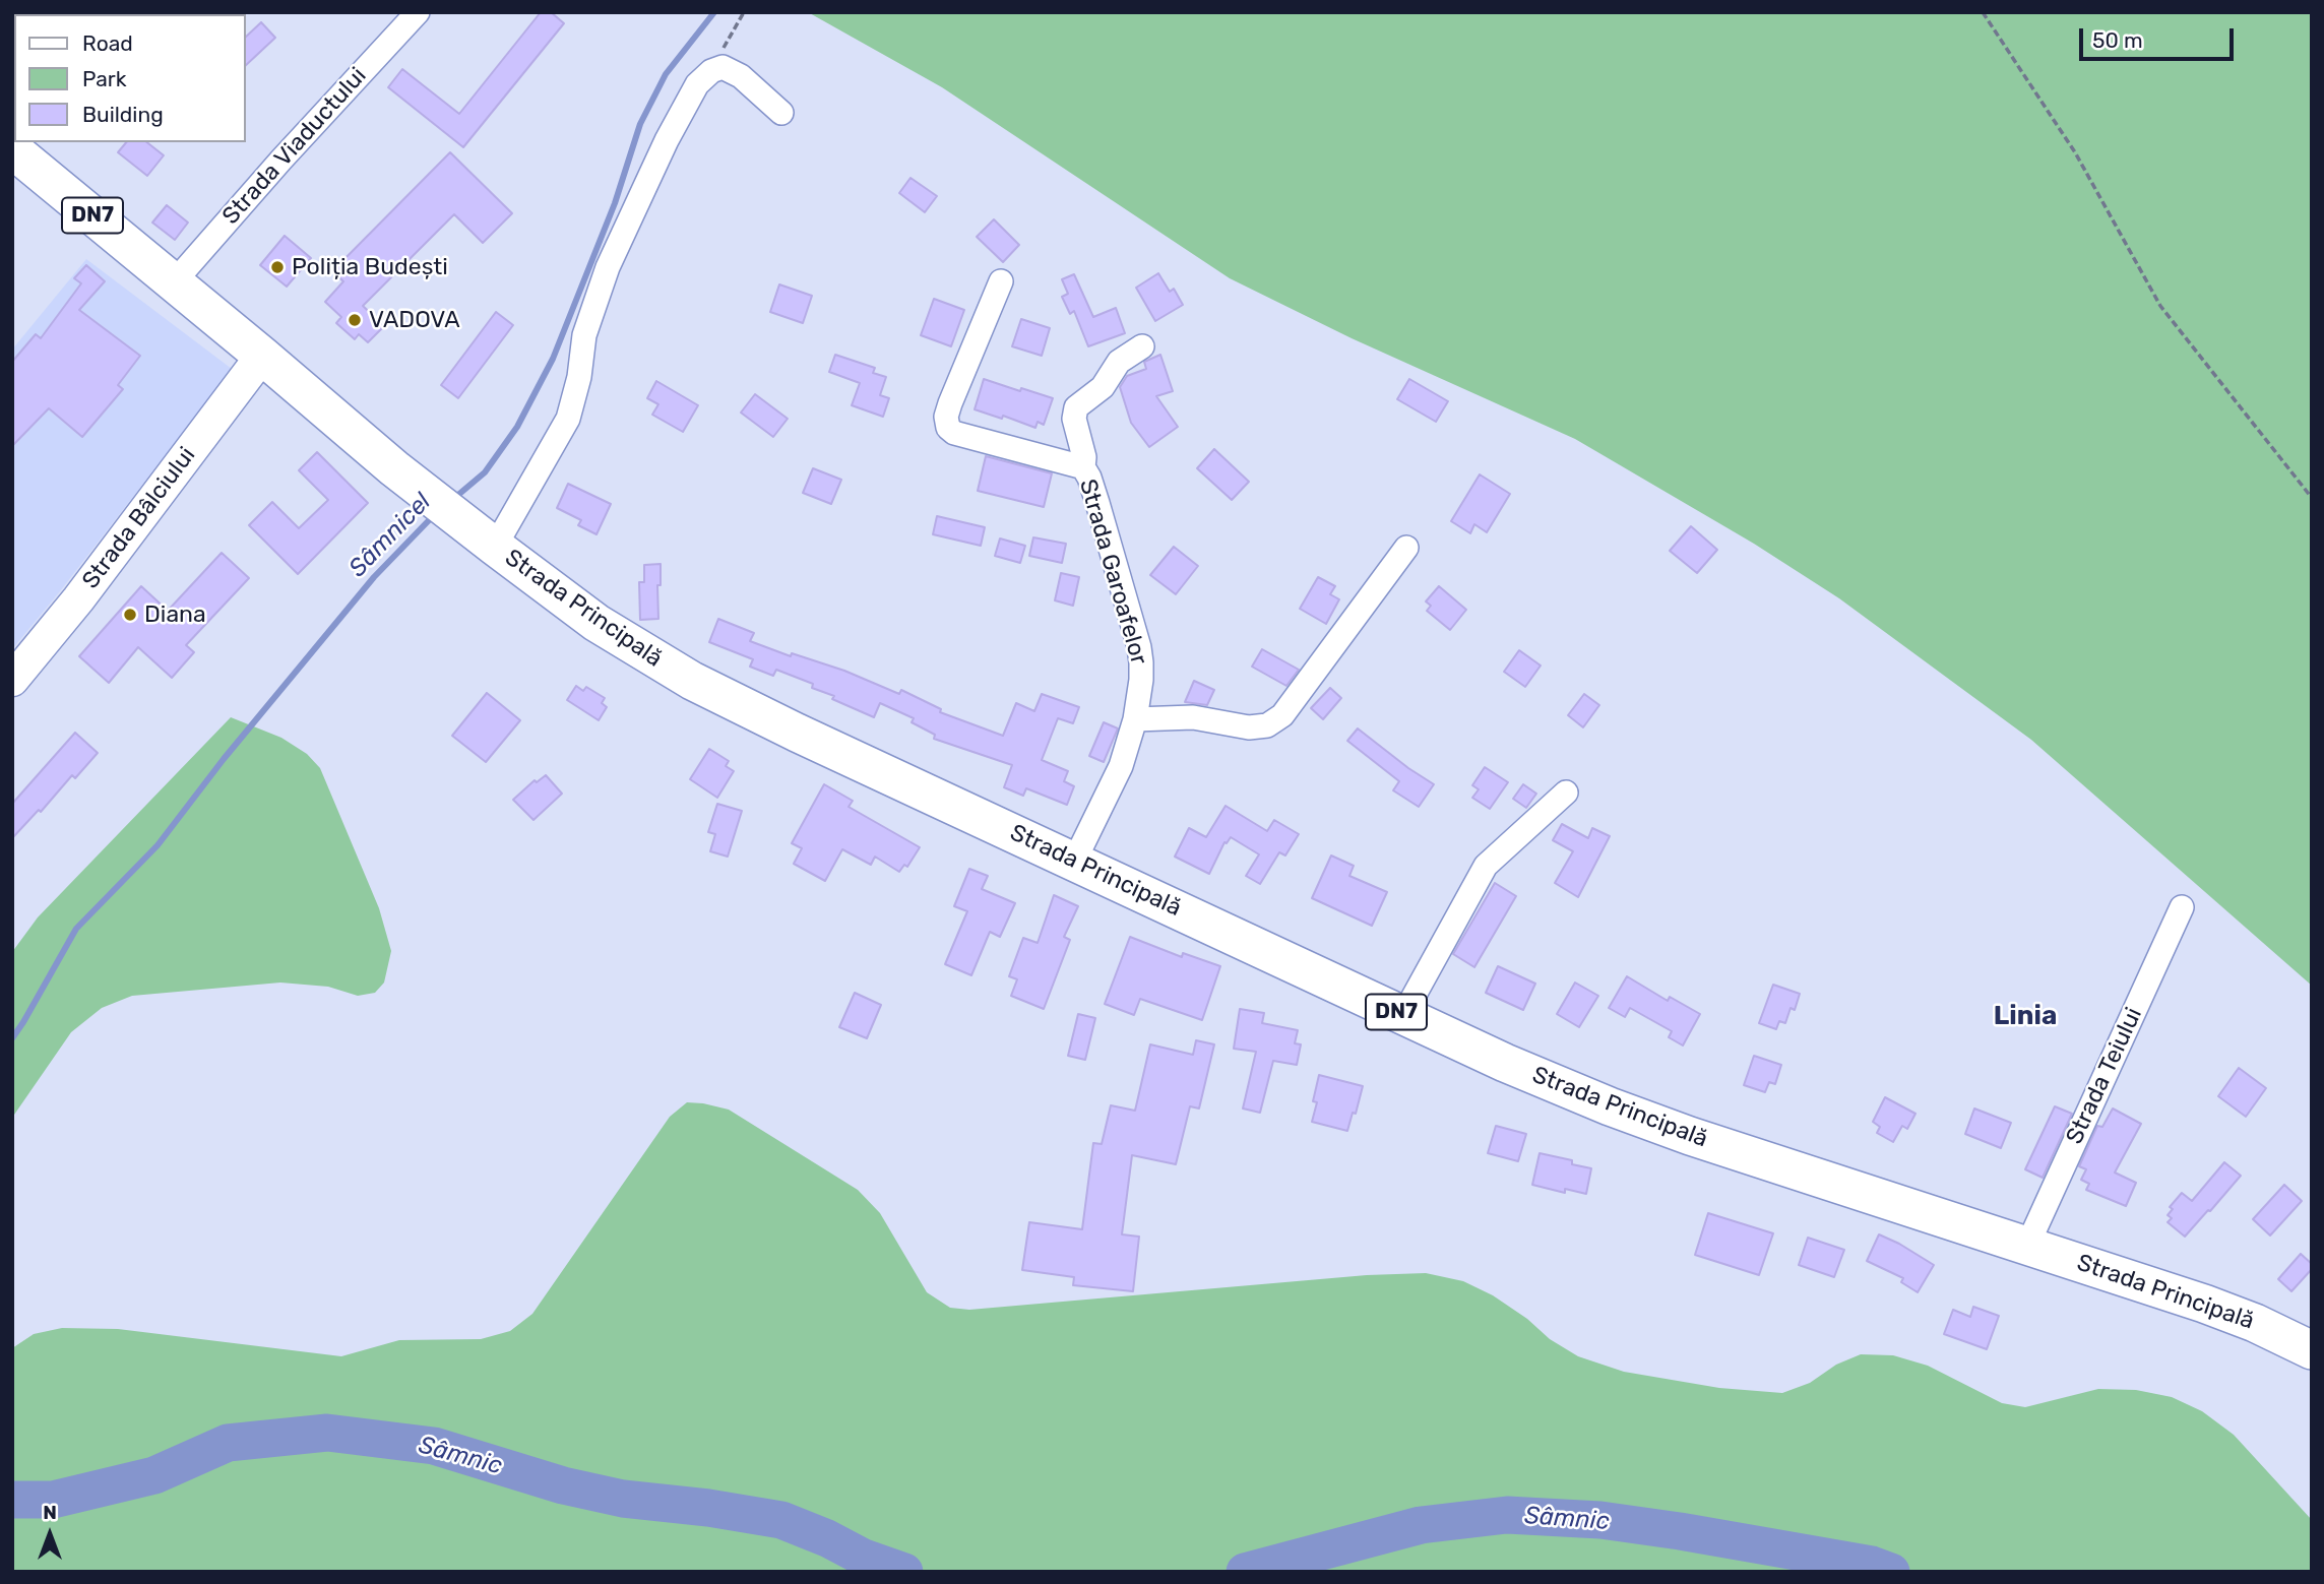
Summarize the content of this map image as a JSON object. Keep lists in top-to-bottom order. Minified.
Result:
{"streets":{"highway":["DN7","Strada Principală"],"main road":["Strada Bâlciului"],"street":["Strada Viaductului","Strada Garoafelor","Strada Teiului"]},"crossings":[["Strada Viaductului","Strada Principală"],["Strada Bâlciului","Strada Principală"],["Strada Principală","Strada Teiului"]],"districts":["Linia"],"water":["Sâmnicel","Sâmnic"],"places":["Poliția Budești","VADOVA","Diana"],"legend":["Road","Park","Building"],"scale_bar":"50 m","north":"top"}
